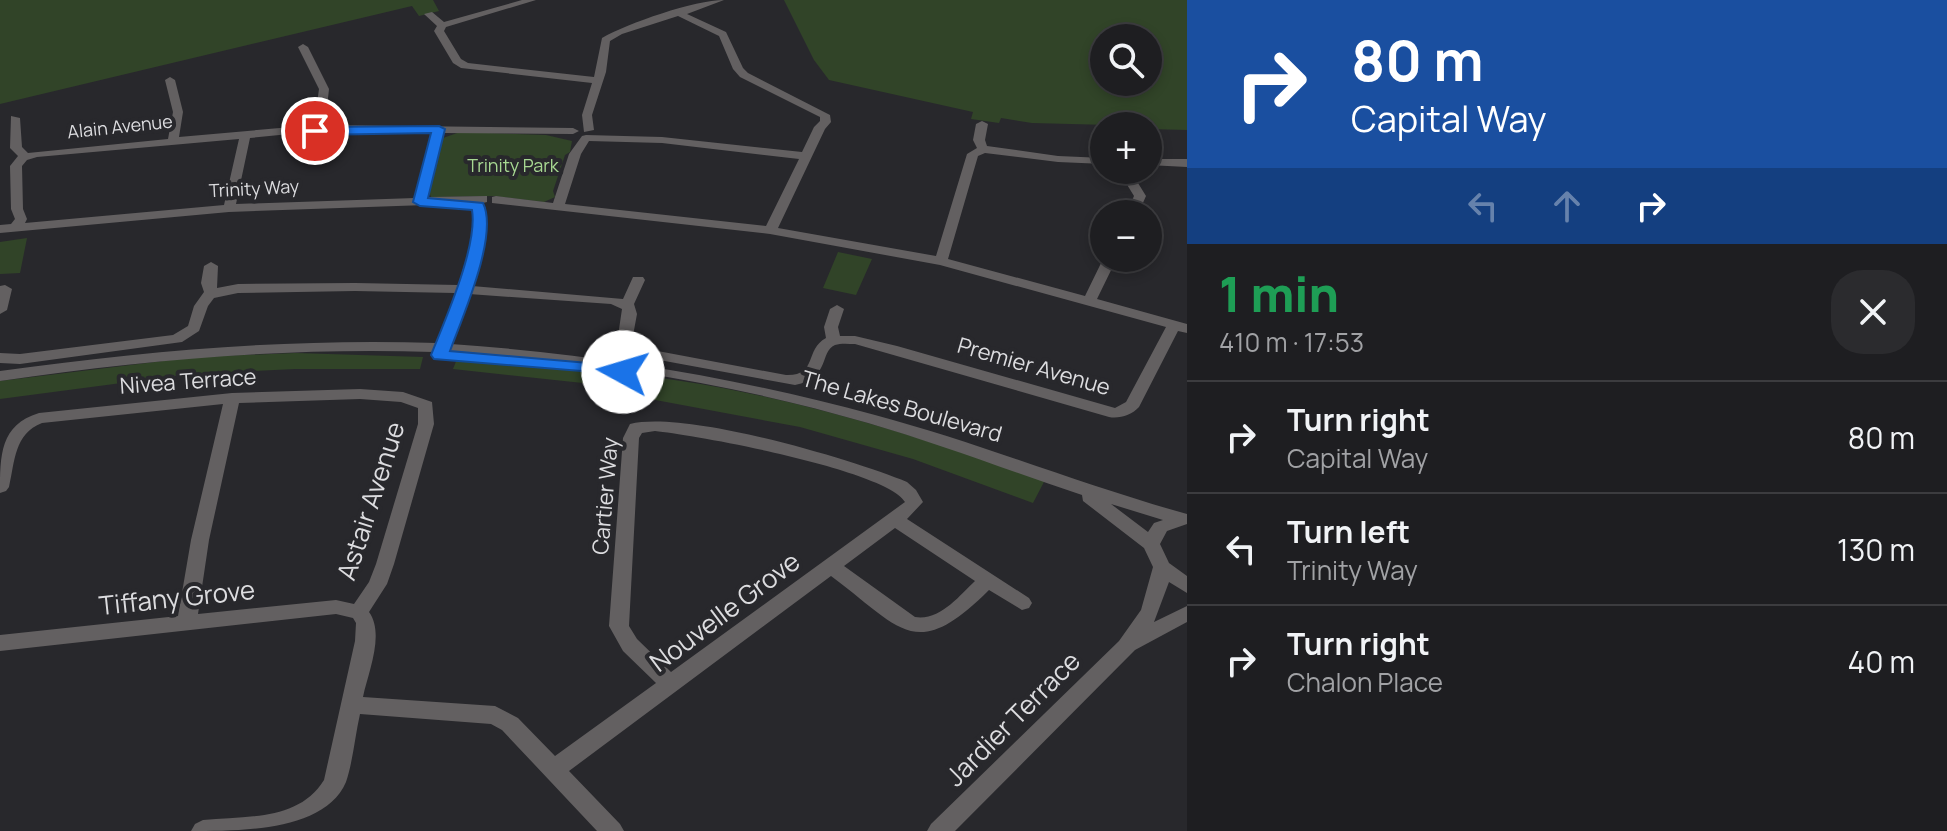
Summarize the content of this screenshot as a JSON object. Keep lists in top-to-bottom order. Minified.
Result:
{"streets":{"street":["Alain Avenue","Trinity Way","Premier Avenue","Nivea Terrace","The Lakes Boulevard","Cartier Way","Astair Avenue","Tiffany Grove","Nouvelle Grove","Jardier Terrace"]},"crossings":[["Trinity Way","Premier Avenue"],["Nivea Terrace","Astair Avenue"],["Cartier Way","Nouvelle Grove"],["Astair Avenue","Tiffany Grove"]],"parks":["Trinity Park"],"page":{"turn":["80 m","Capital Way"],"map_buttons":["+","−"],"heading":["1 min","410 m · 17:53"],"list":[{"name":"Turn right","note":"Capital Way","value":"80 m"},{"name":"Turn left","note":"Trinity Way","value":"130 m"},{"name":"Turn right","note":"Chalon Place","value":"40 m"}]}}
